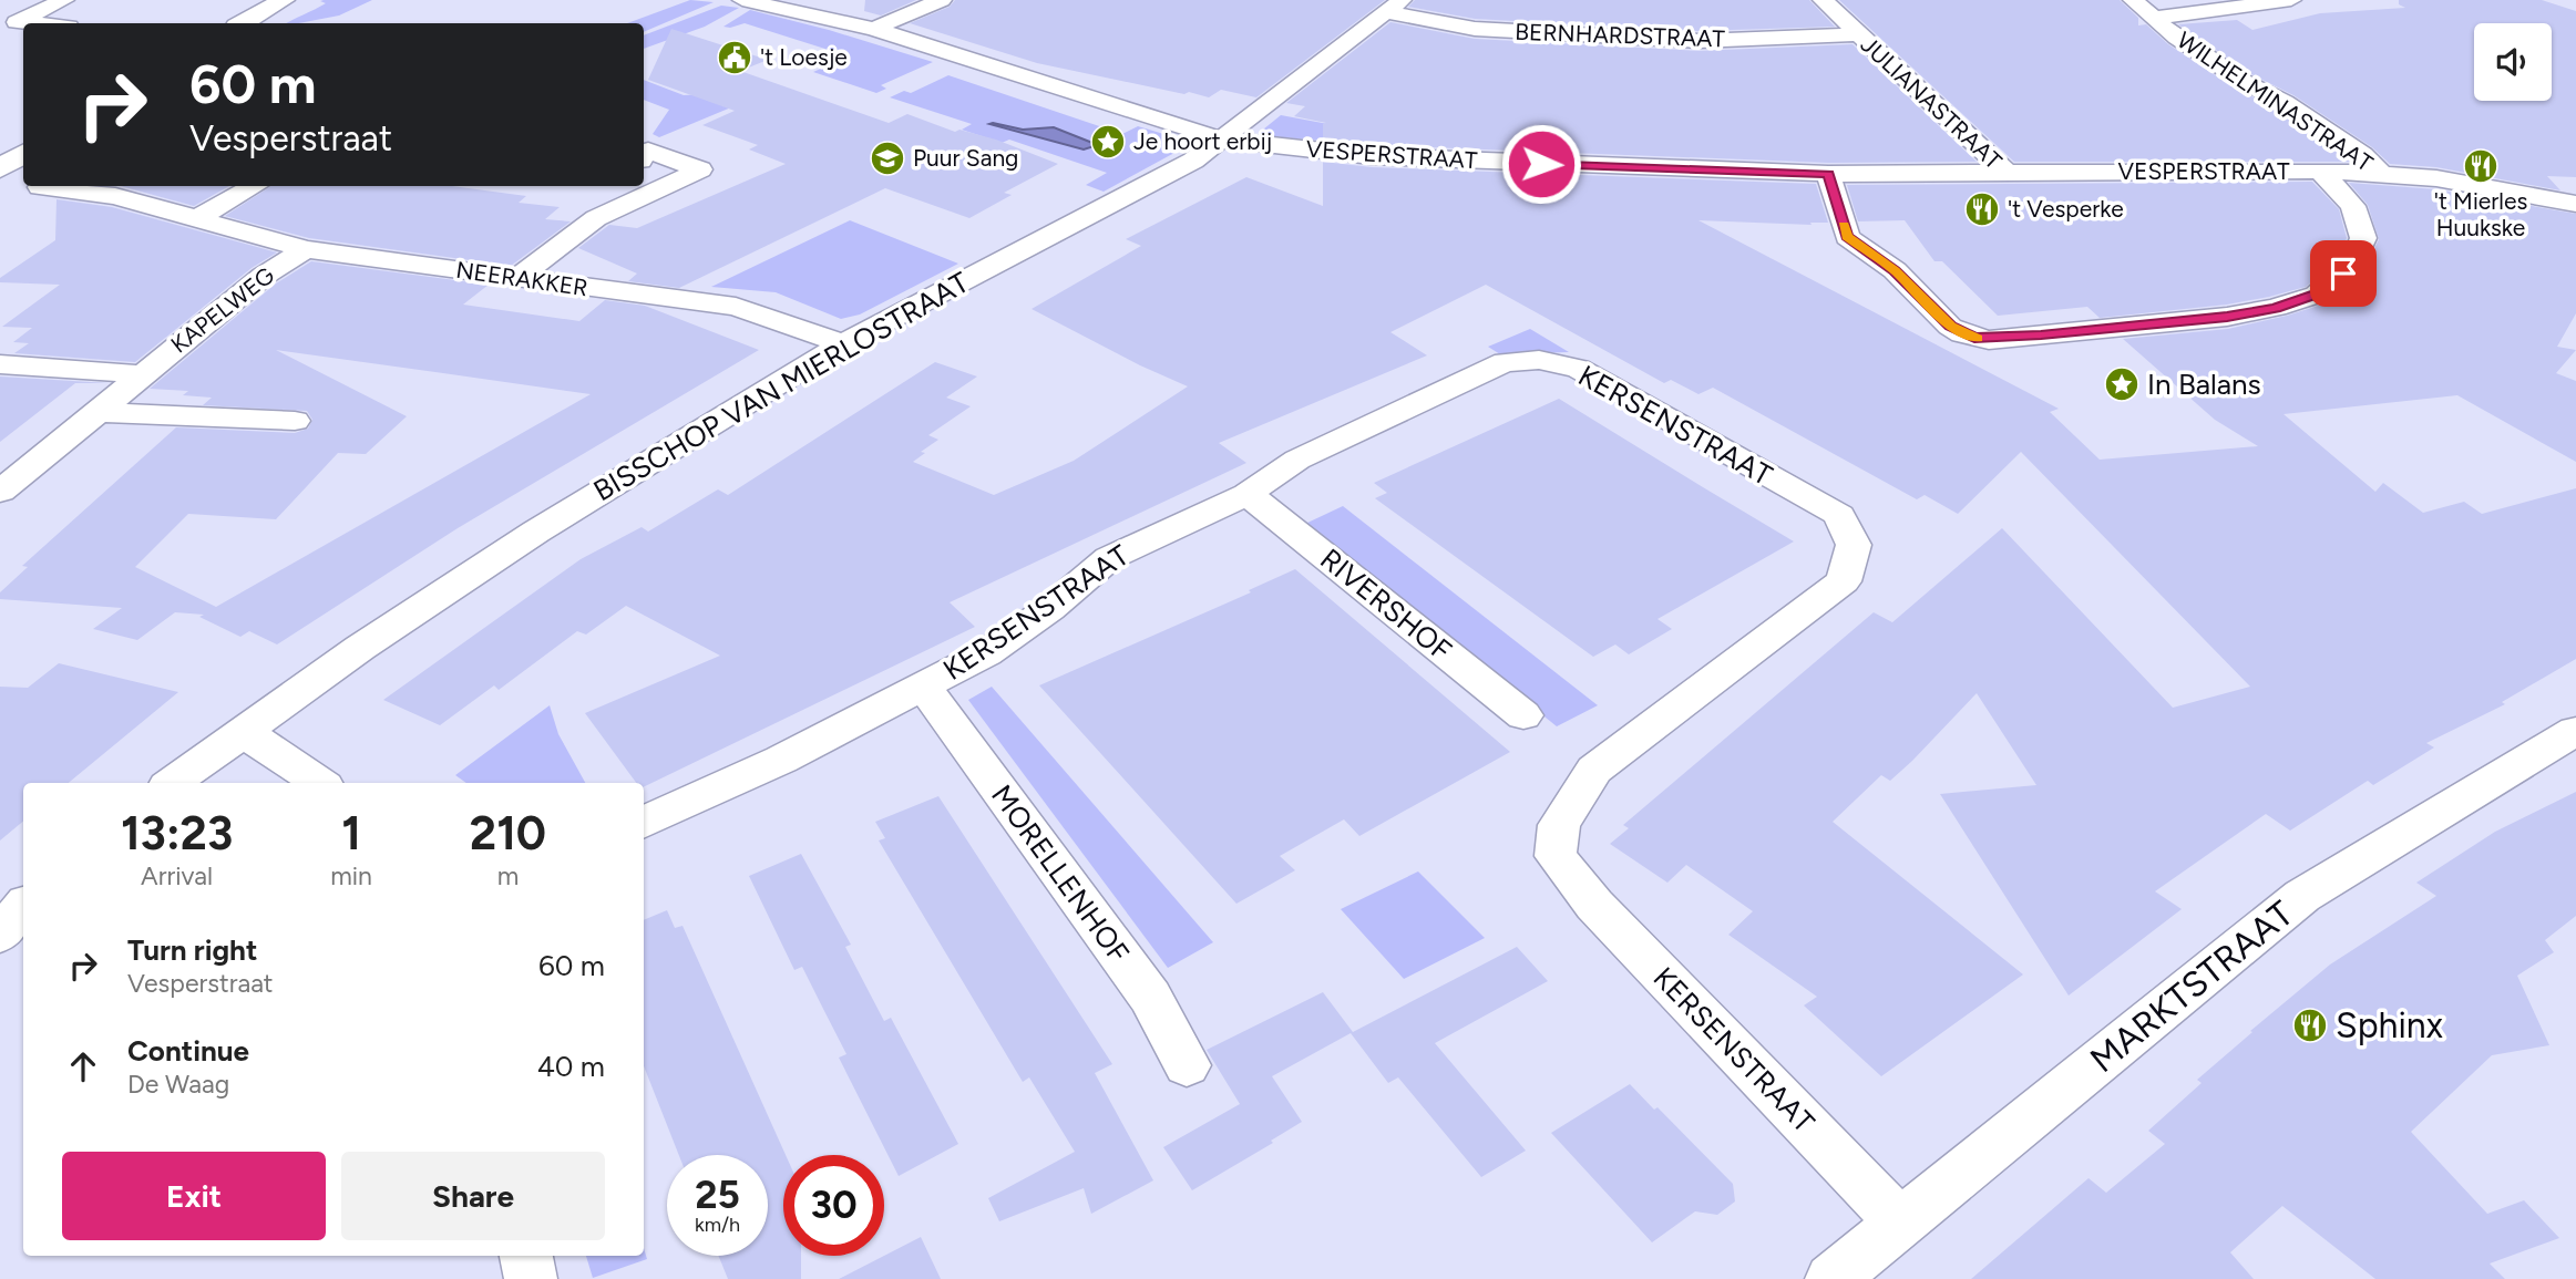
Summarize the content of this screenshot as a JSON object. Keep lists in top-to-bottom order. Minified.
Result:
{"streets":{"street":["BERNHARDSTRAAT","WILHELMINASTRAAT","JULIANASTRAAT","VESPERSTRAAT","NEERAKKER","KAPELWEG","BISSCHOP VAN MIERLOSTRAAT","KERSENSTRAAT","RIVERSHOF","MORELLENHOF","MARKTSTRAAT"]},"crossings":[["BERNHARDSTRAAT","JULIANASTRAAT"],["BERNHARDSTRAAT","BISSCHOP VAN MIERLOSTRAAT"],["WILHELMINASTRAAT","VESPERSTRAAT"],["JULIANASTRAAT","VESPERSTRAAT"],["VESPERSTRAAT","BISSCHOP VAN MIERLOSTRAAT"],["NEERAKKER","KAPELWEG"],["NEERAKKER","BISSCHOP VAN MIERLOSTRAAT"],["KERSENSTRAAT","RIVERSHOF"],["KERSENSTRAAT","MORELLENHOF"],["KERSENSTRAAT","MARKTSTRAAT"]],"places":{"public building":["'t Loesje"],"place":["Je hoort erbij","In Balans"],"school or university":["Puur Sang"],"restaurant":["'t Mierles Huukske","'t Vesperke","Sphinx"]},"page":{"turn":["60 m","Vesperstraat"],"eta":["13:23","Arrival","1","min","210","m"],"list":[{"name":"Turn right","note":"Vesperstraat","value":"60 m"},{"name":"Continue","note":"De Waag","value":"40 m"}],"buttons":["Exit","Share"],"speed":"25 km/h","limit":"30"}}
